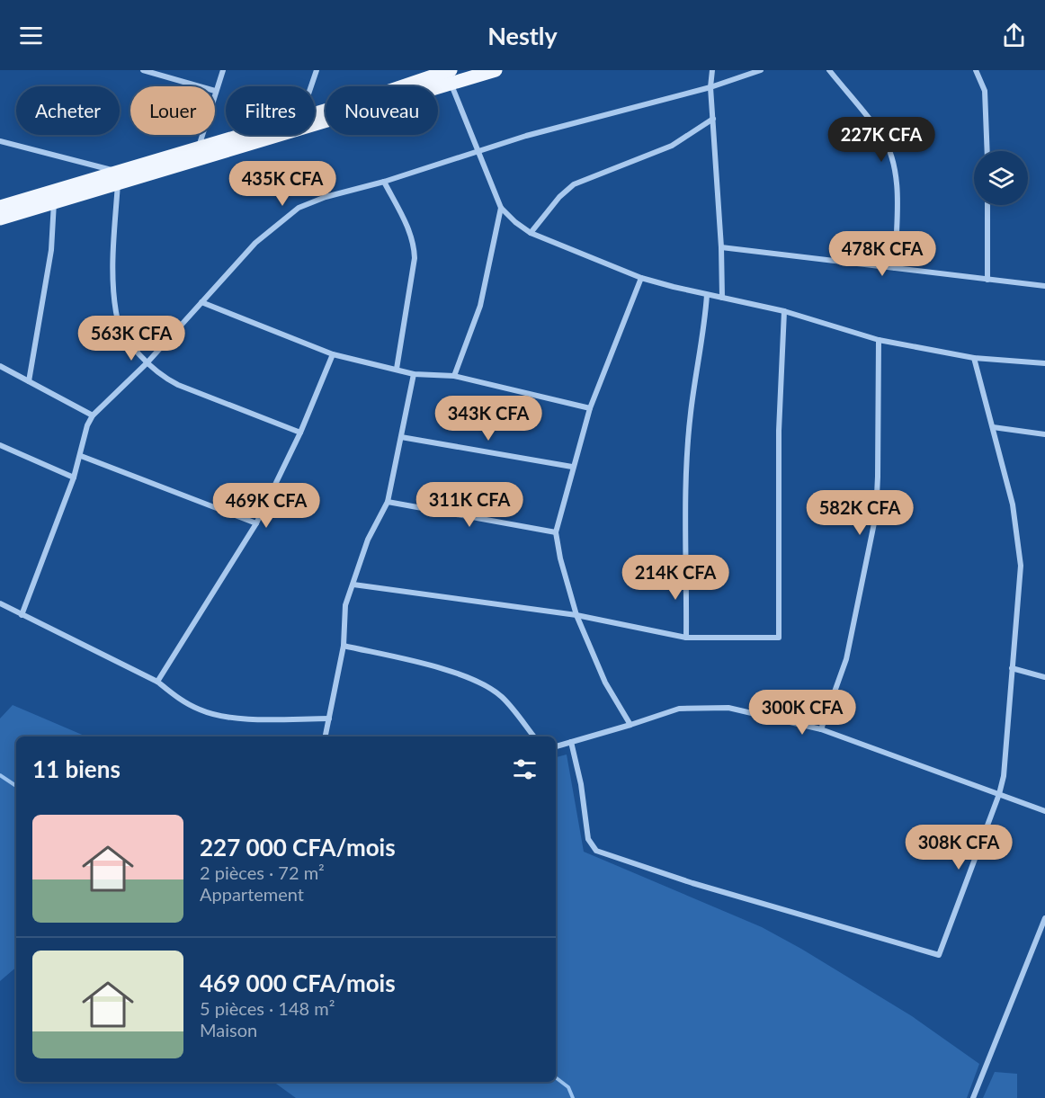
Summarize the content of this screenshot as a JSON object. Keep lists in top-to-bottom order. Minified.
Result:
{"page":{"header":"Nestly","chip":["Acheter","Louer","Filtres","Nouveau"],"price":["227K CFA","435K CFA","478K CFA","563K CFA","343K CFA","311K CFA","469K CFA","582K CFA","214K CFA","300K CFA","308K CFA"],"heading":"11 biens","list":[{"name":"227 000 CFA/mois","note":"2 pièces · 72 m² · Appartement"},{"name":"469 000 CFA/mois","note":"5 pièces · 148 m² · Maison"}]}}
